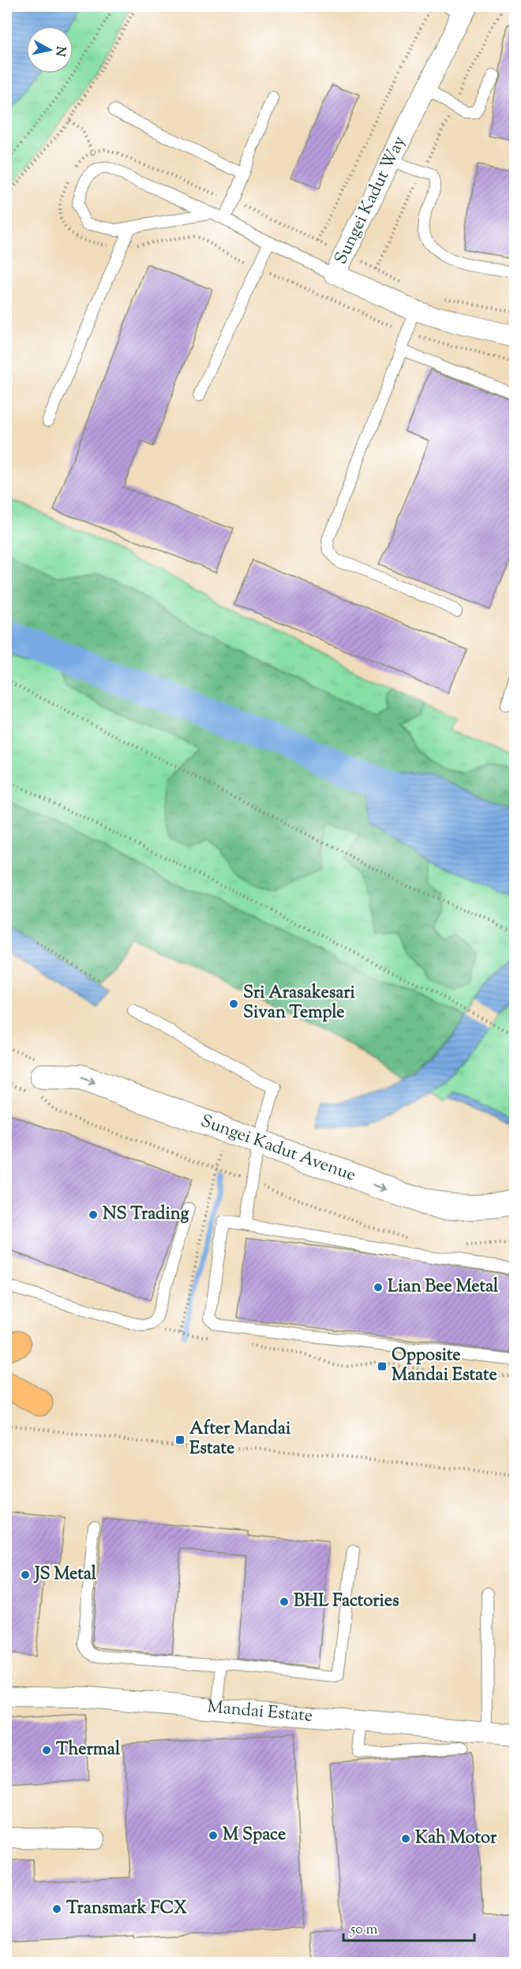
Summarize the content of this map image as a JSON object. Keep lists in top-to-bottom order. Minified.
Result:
{"streets":{"street":["Sungei Kadut Way","Sungei Kadut Avenue","Mandai Estate"]},"one_way":["Sungei Kadut Avenue"],"places":{"other":["Sri Arasakesari Sivan Temple","NS Trading","Lian Bee Metal","JS Metal","BHL Factories","Thermal","M Space","Kah Motor","Transmark FCX"],"transit":["Opposite Mandai Estate","After Mandai Estate"]},"scale_bar":"50 m","north":"right"}
